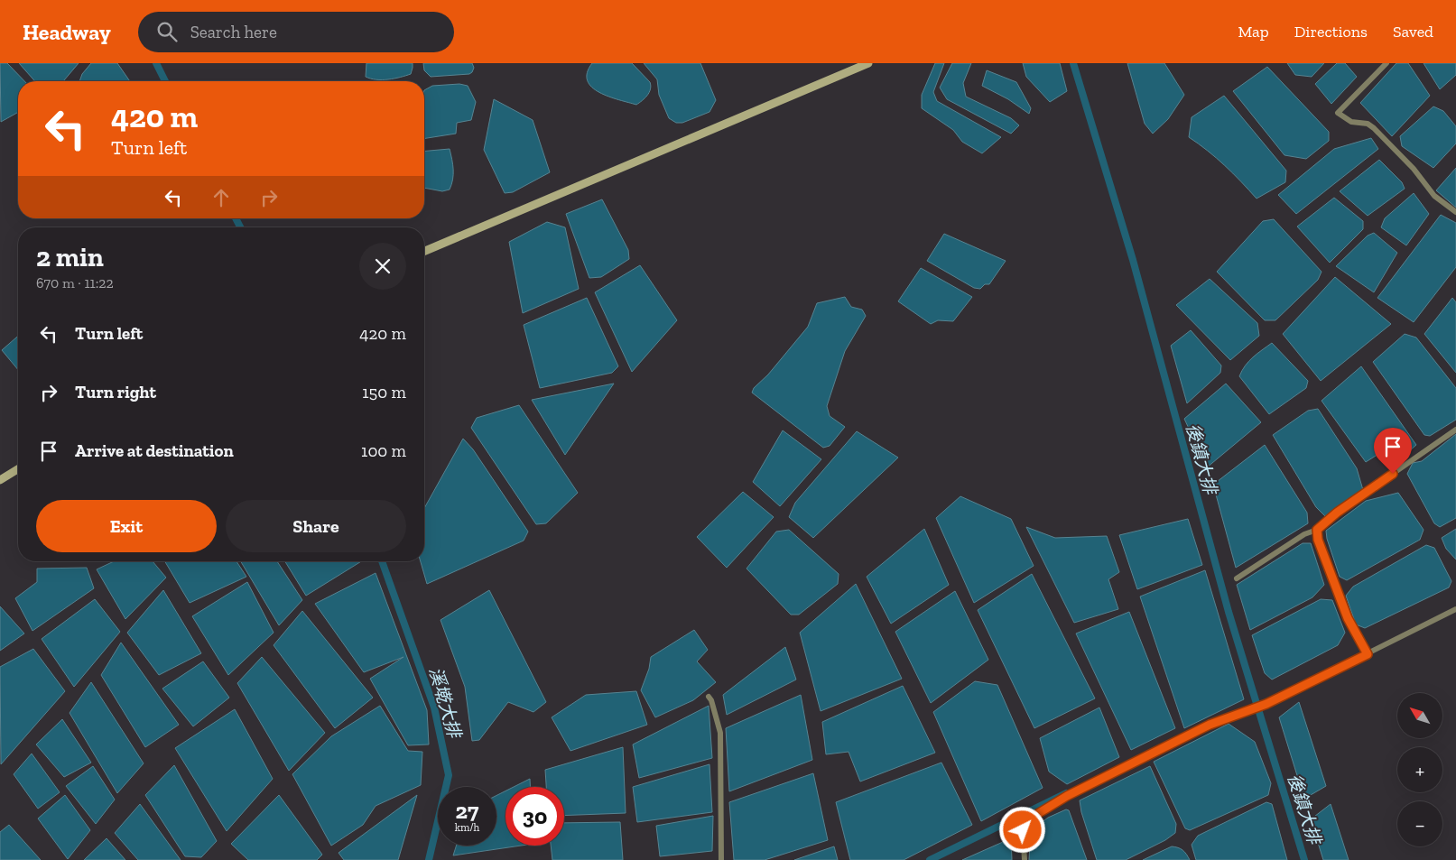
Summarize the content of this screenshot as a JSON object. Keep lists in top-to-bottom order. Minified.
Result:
{"water":["後鎮大排","溪墘大排"],"north":"top left","page":{"header":"Headway","search":"Search here","nav":["Map","Directions","Saved"],"turn":["420 m","Turn left"],"heading":["2 min","670 m · 11:22"],"list":[{"name":"Turn left","value":"420 m"},{"name":"Turn right","value":"150 m"},{"name":"Arrive at destination","value":"100 m"}],"buttons":["Exit","Share"],"map_buttons":["+","−"],"speed":"27 km/h","limit":"30"}}
